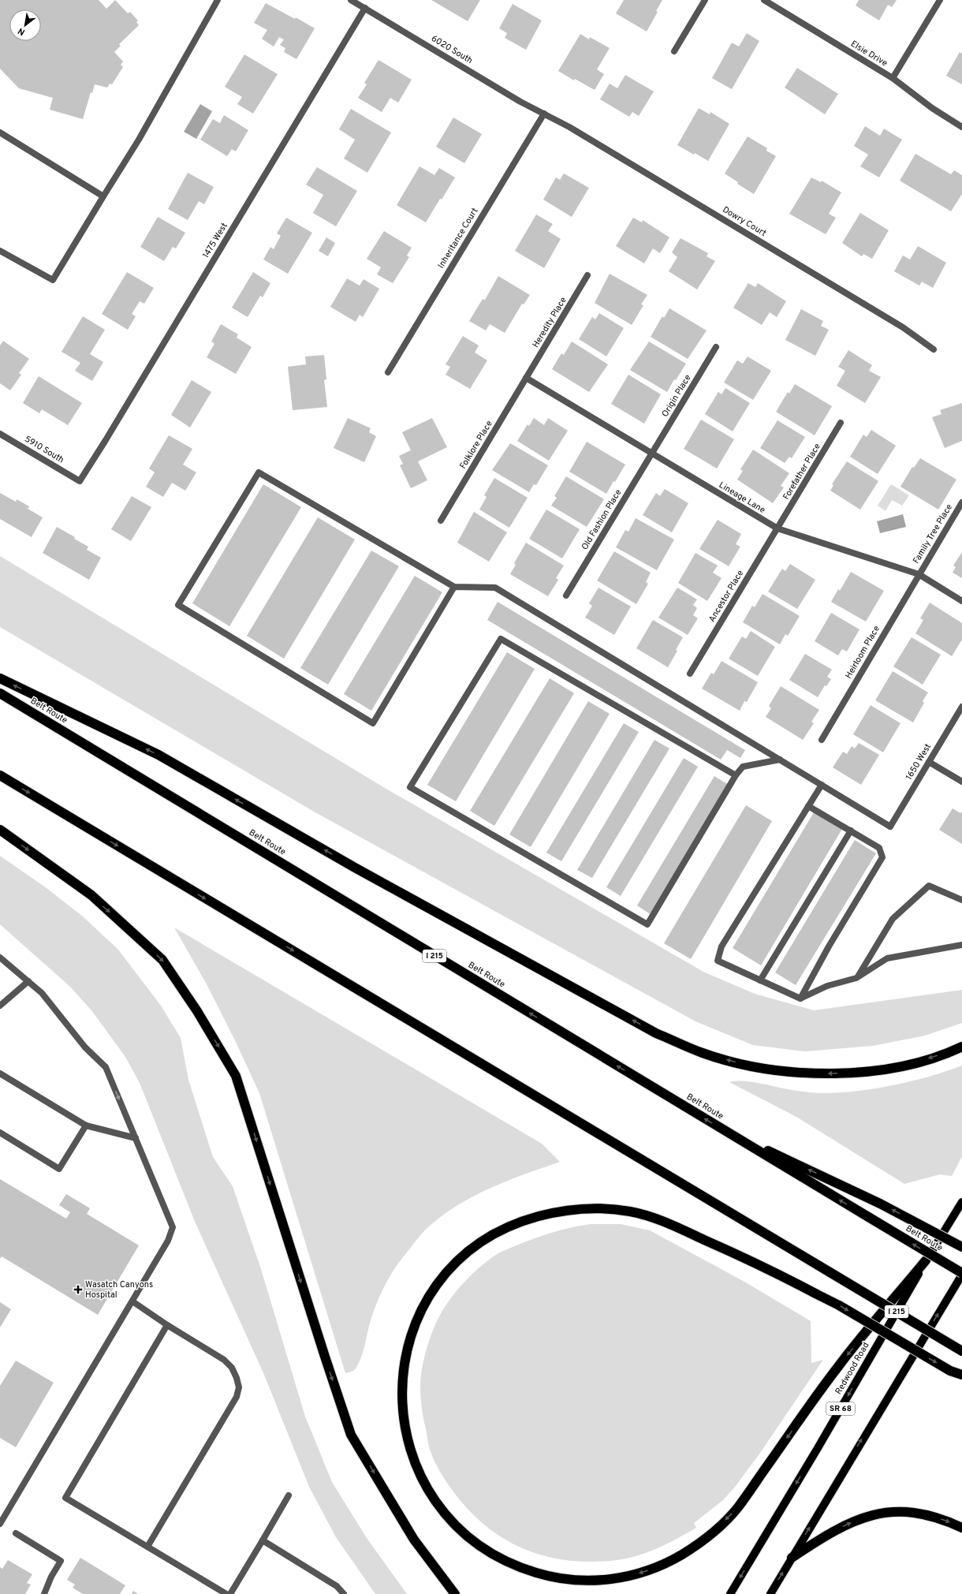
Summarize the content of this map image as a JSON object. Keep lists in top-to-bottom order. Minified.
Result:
{"streets":{"highway":["Belt Route","I 215"],"main road":["Redwood Road","SR 68"],"street":["6020 South","Elsie Drive","Dowry Court","Inheritance Court","1475 West","Heredity Place","Origin Place","Folklore Place","5910 South","Forefather Place","Lineage Lane","Old Fashion Place","Family Tree Place","Ancestor Place","Heirloom Place","1650 West"]},"crossings":[["6020 South","Dowry Court"],["6020 South","Inheritance Court"],["6020 South","1475 West"],["Dowry Court","Inheritance Court"],["1475 West","5910 South"],["Heredity Place","Folklore Place"],["Heredity Place","Lineage Lane"],["Origin Place","Lineage Lane"],["Origin Place","Old Fashion Place"],["Folklore Place","Lineage Lane"],["Forefather Place","Lineage Lane"],["Forefather Place","Ancestor Place"],["Lineage Lane","Old Fashion Place"],["Lineage Lane","Family Tree Place"],["Lineage Lane","Ancestor Place"],["Lineage Lane","Heirloom Place"],["Family Tree Place","Heirloom Place"]],"places":{"health":["Wasatch Canyons Hospital"]},"north":"bottom left"}
